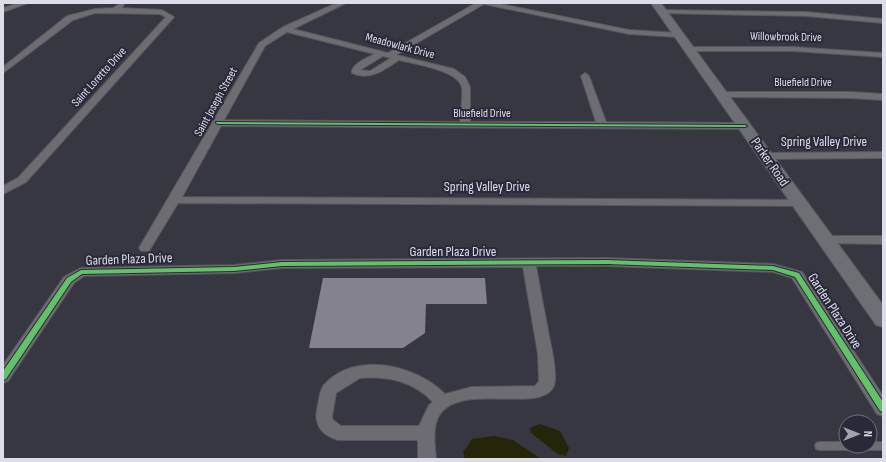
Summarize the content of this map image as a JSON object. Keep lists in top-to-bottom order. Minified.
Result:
{"streets":{"main road":["Parker Road"],"street":["Willowbrook Drive","Meadowlark Drive","Saint Loretto Drive","Bluefield Drive","Saint Joseph Street","Spring Valley Drive","Garden Plaza Drive"]},"crossings":[["Willowbrook Drive","Parker Road"],["Meadowlark Drive","Bluefield Drive"],["Meadowlark Drive","Saint Joseph Street"],["Bluefield Drive","Saint Joseph Street"],["Bluefield Drive","Parker Road"],["Saint Joseph Street","Spring Valley Drive"],["Spring Valley Drive","Parker Road"]],"north":"right"}
